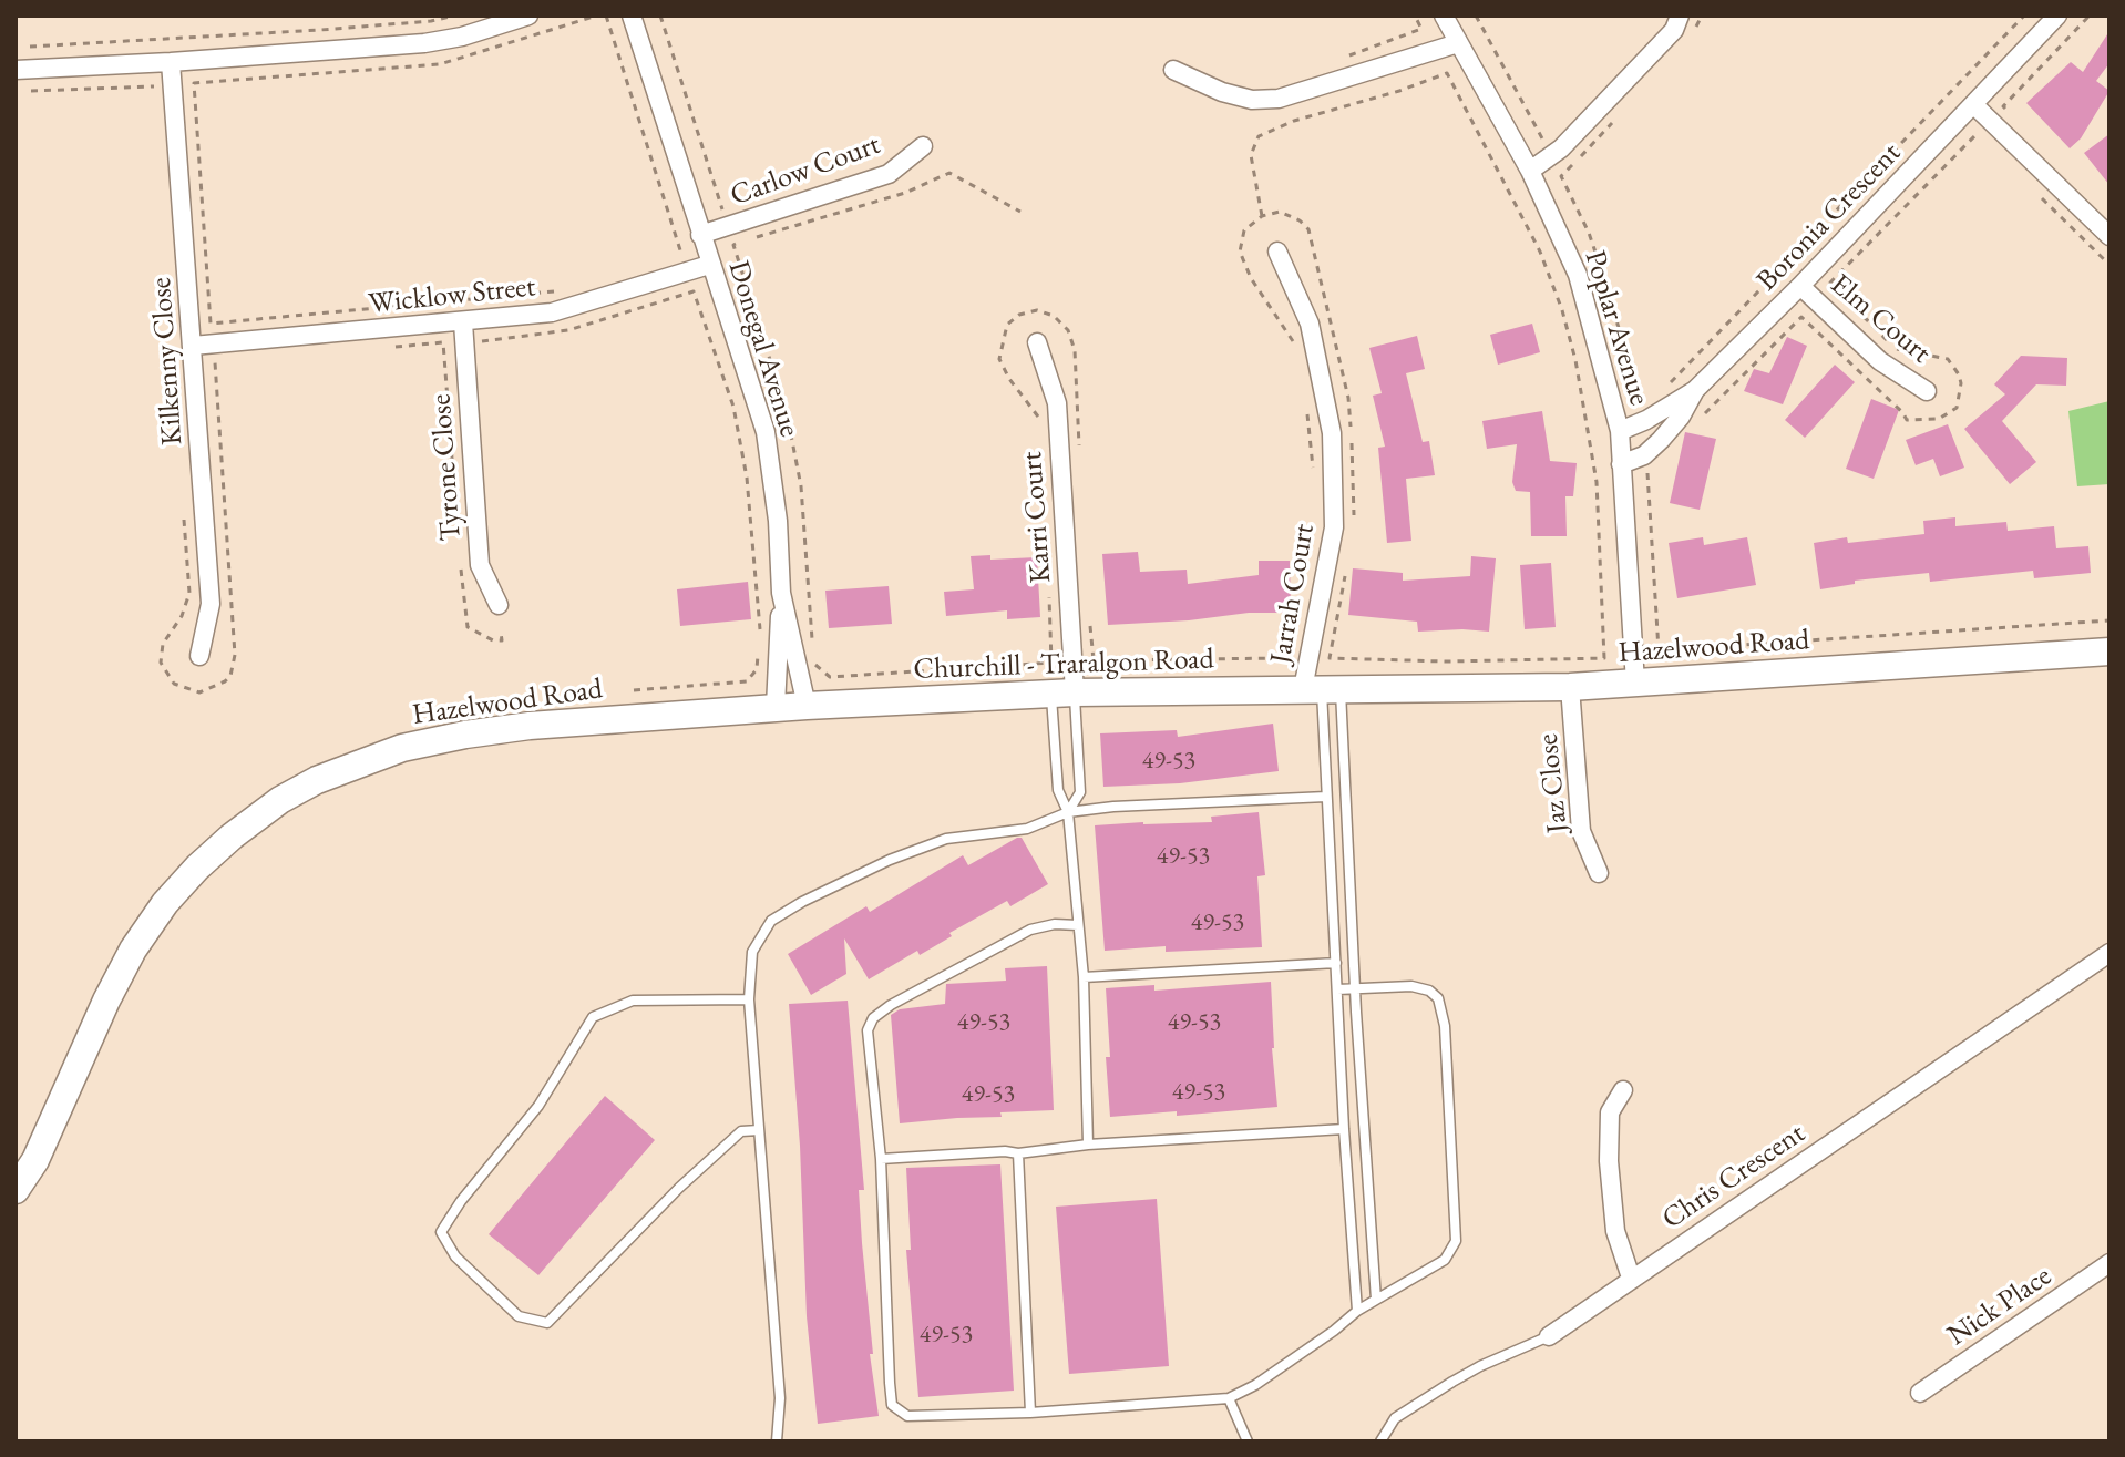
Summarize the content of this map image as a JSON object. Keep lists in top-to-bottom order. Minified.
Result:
{"streets":{"main road":["Hazelwood Road","Churchill - Traralgon Road"],"street":["Carlow Court","Boronia Crescent","Wicklow Street","Elm Court","Poplar Avenue","Donegal Avenue","Kilkenny Close","Tyrone Close","Karri Court","Jarrah Court","Jaz Close","Chris Crescent","Nick Place"]},"crossings":[["Carlow Court","Donegal Avenue"],["Boronia Crescent","Elm Court"],["Boronia Crescent","Poplar Avenue"],["Wicklow Street","Donegal Avenue"],["Wicklow Street","Kilkenny Close"],["Wicklow Street","Tyrone Close"],["Poplar Avenue","Hazelwood Road"],["Donegal Avenue","Hazelwood Road"],["Donegal Avenue","Churchill - Traralgon Road"],["Karri Court","Churchill - Traralgon Road"],["Jarrah Court","Hazelwood Road"],["Jarrah Court","Churchill - Traralgon Road"],["Hazelwood Road","Churchill - Traralgon Road"],["Hazelwood Road","Jaz Close"]],"house_numbers":["49-53","49-53","49-53","49-53","49-53","49-53","49-53","49-53"]}
